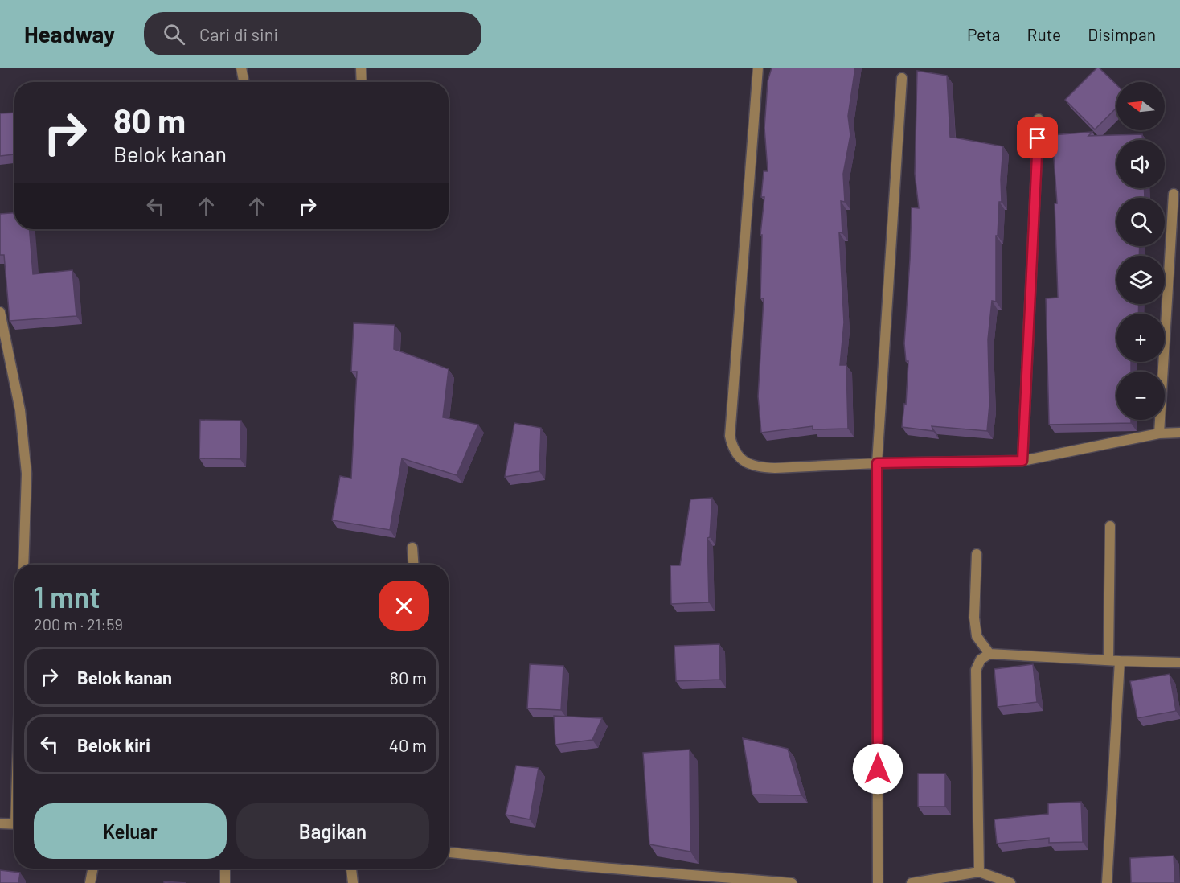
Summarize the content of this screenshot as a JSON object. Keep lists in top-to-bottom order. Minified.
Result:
{"north":"left","page":{"header":"Headway","search":"Cari di sini","nav":["Peta","Rute","Disimpan"],"map_buttons":["+","−"],"turn":["80 m","Belok kanan"],"heading":["1 mnt","200 m · 21:59"],"list":[{"name":"Belok kanan","value":"80 m"},{"name":"Belok kiri","value":"40 m"}],"buttons":["Keluar","Bagikan"]}}
